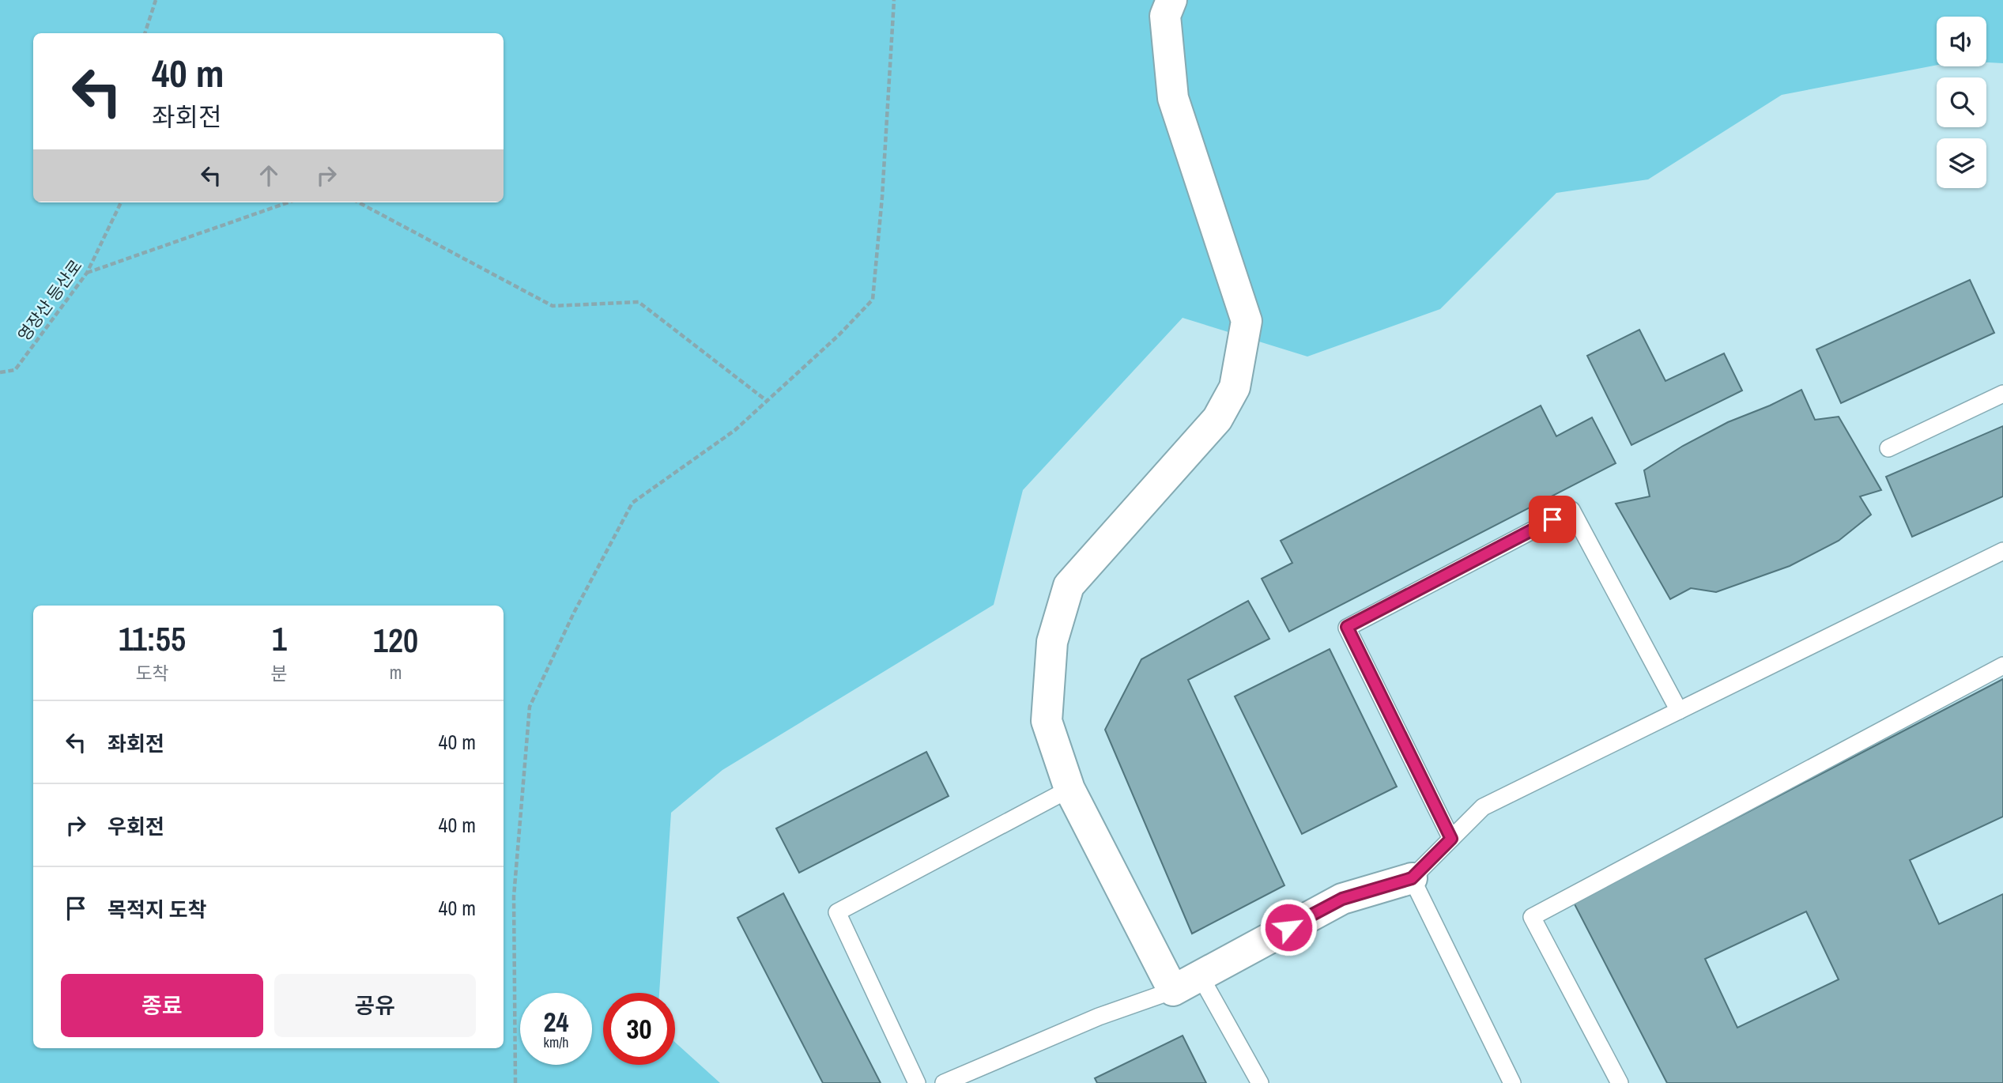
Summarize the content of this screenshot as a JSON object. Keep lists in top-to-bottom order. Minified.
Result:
{"streets":{"path":["영장산 등산로"]},"page":{"turn":["40 m","좌회전"],"eta":["11:55","도착","1","분","120","m"],"list":[{"name":"좌회전","value":"40 m"},{"name":"우회전","value":"40 m"},{"name":"목적지 도착","value":"40 m"}],"buttons":["종료","공유"],"speed":"24 km/h","limit":"30"}}
